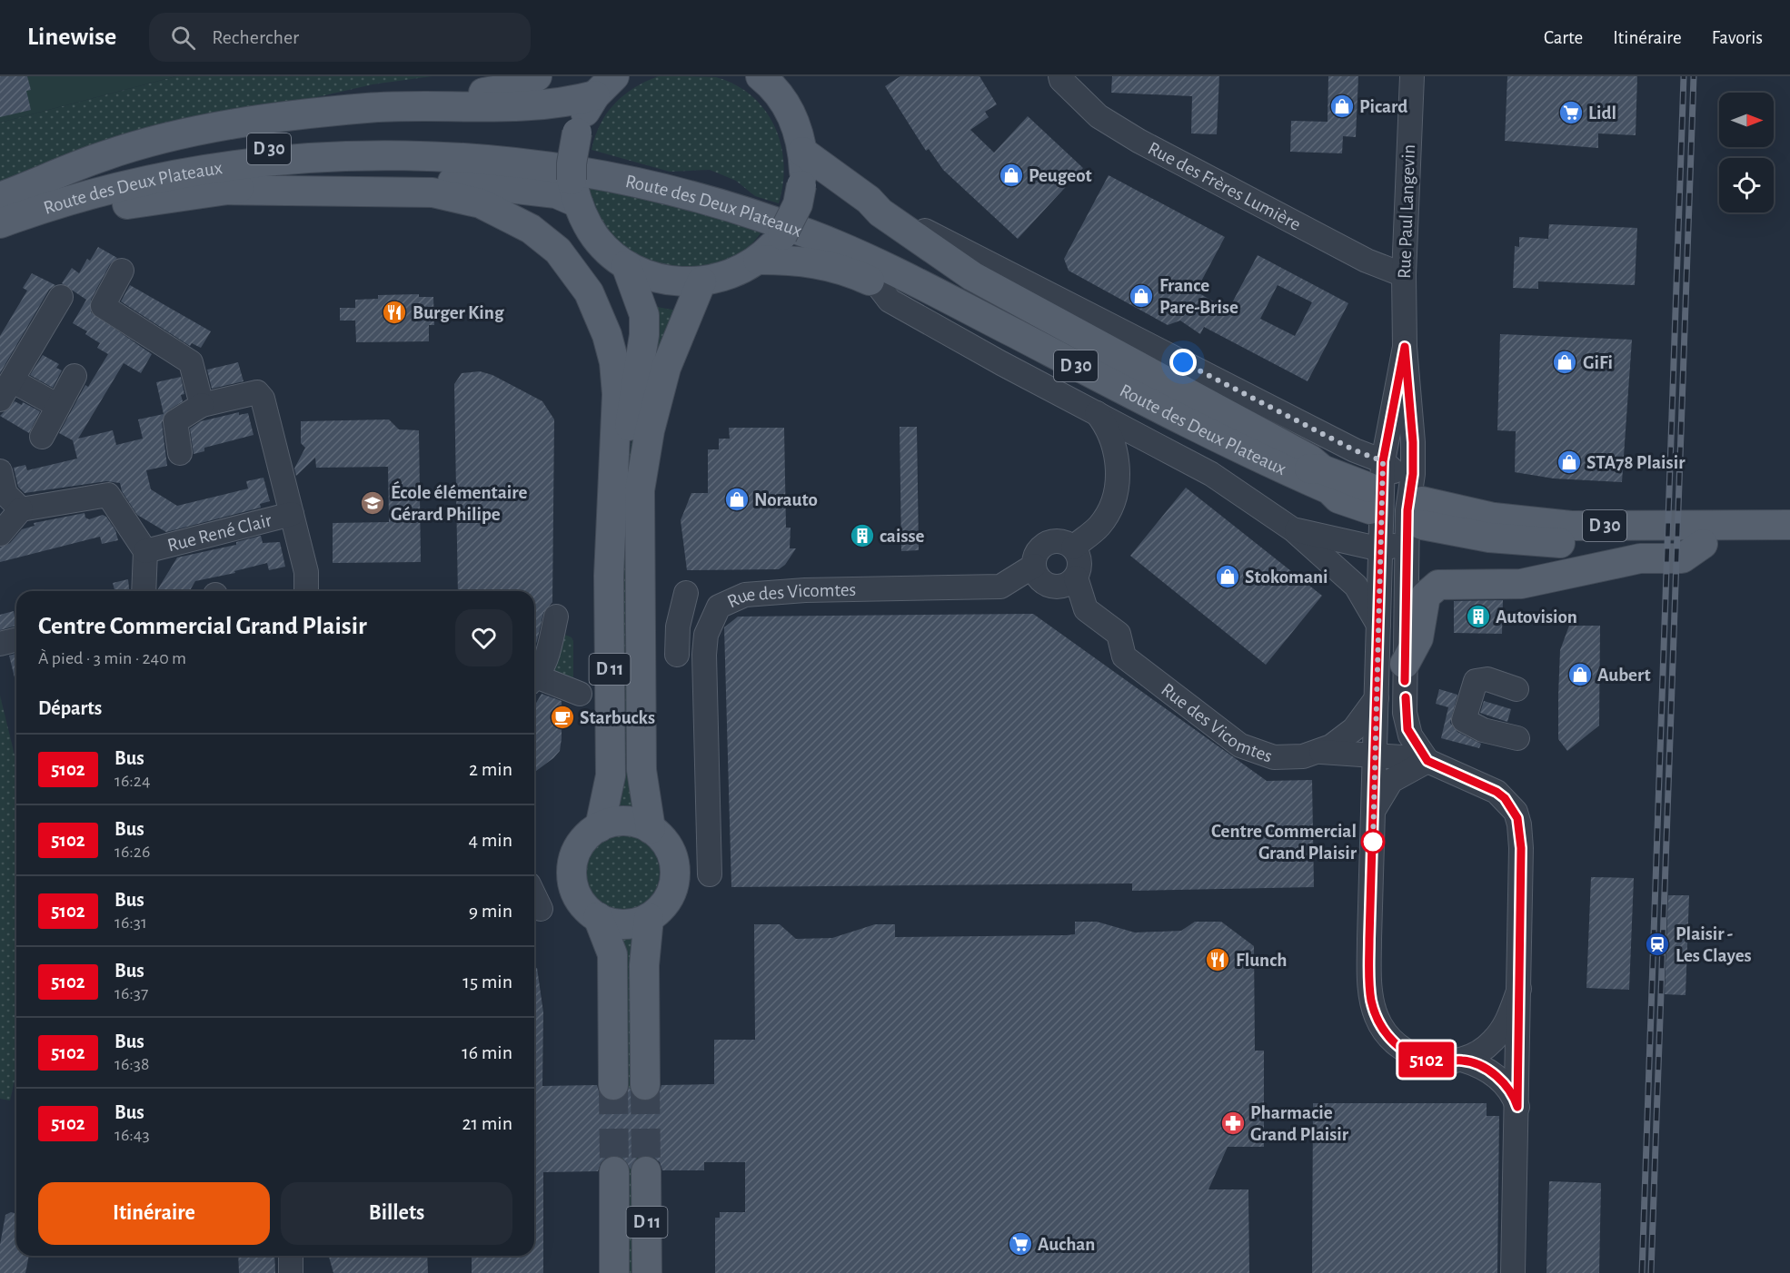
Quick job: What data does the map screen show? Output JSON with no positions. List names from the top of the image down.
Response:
{
  "streets": {
    "main road": ["D 30", "Route des Deux Plateaux", "D 11"],
    "street": [
      "Rue des Frères Lumière",
      "Rue Paul Langevin",
      "Rue René Clair",
      "Rue des Vicomtes"
    ]
  },
  "crossings": [
    ["Rue des Frères Lumière", "Rue Paul Langevin"]
  ],
  "places": {
    "shop": [
      "Picard",
      "Peugeot",
      "France Pare-Brise",
      "GiFi",
      "STA78 Plaisir",
      "Norauto",
      "Stokomani",
      "Aubert"
    ],
    "supermarket": ["Lidl", "Auchan"],
    "restaurant": ["Burger King", "Flunch"],
    "school or university": ["École élémentaire Gérard Philipe"],
    "building": ["caisse", "Autovision"],
    "cafe": ["Starbucks"],
    "other": ["Centre Commercial Grand Plaisir"],
    "station": ["Plaisir - Les Clayes"],
    "pharmacy": ["Pharmacie Grand Plaisir"]
  },
  "lines": ["bus line 5102"],
  "north": "right",
  "page": {
    "header": "Linewise",
    "search": "Rechercher",
    "nav": ["Carte", "Itinéraire", "Favoris"],
    "on_map": "5102",
    "heading": [
      ["Centre Commercial Grand Plaisir", "À pied · 3 min · 240 m"],
      "Départs"
    ],
    "list": [
      {
        "mark": "5102",
        "name": "Bus",
        "note": "16:24",
        "value": "2 min"
      },
      {
        "mark": "5102",
        "name": "Bus",
        "note": "16:26",
        "value": "4 min"
      },
      {
        "mark": "5102",
        "name": "Bus",
        "note": "16:31",
        "value": "9 min"
      },
      {
        "mark": "5102",
        "name": "Bus",
        "note": "16:37",
        "value": "15 min"
      },
      {
        "mark": "5102",
        "name": "Bus",
        "note": "16:38",
        "value": "16 min"
      },
      {
        "mark": "5102",
        "name": "Bus",
        "note": "16:43",
        "value": "21 min"
      }
    ],
    "buttons": ["Itinéraire", "Billets"]
  }
}
